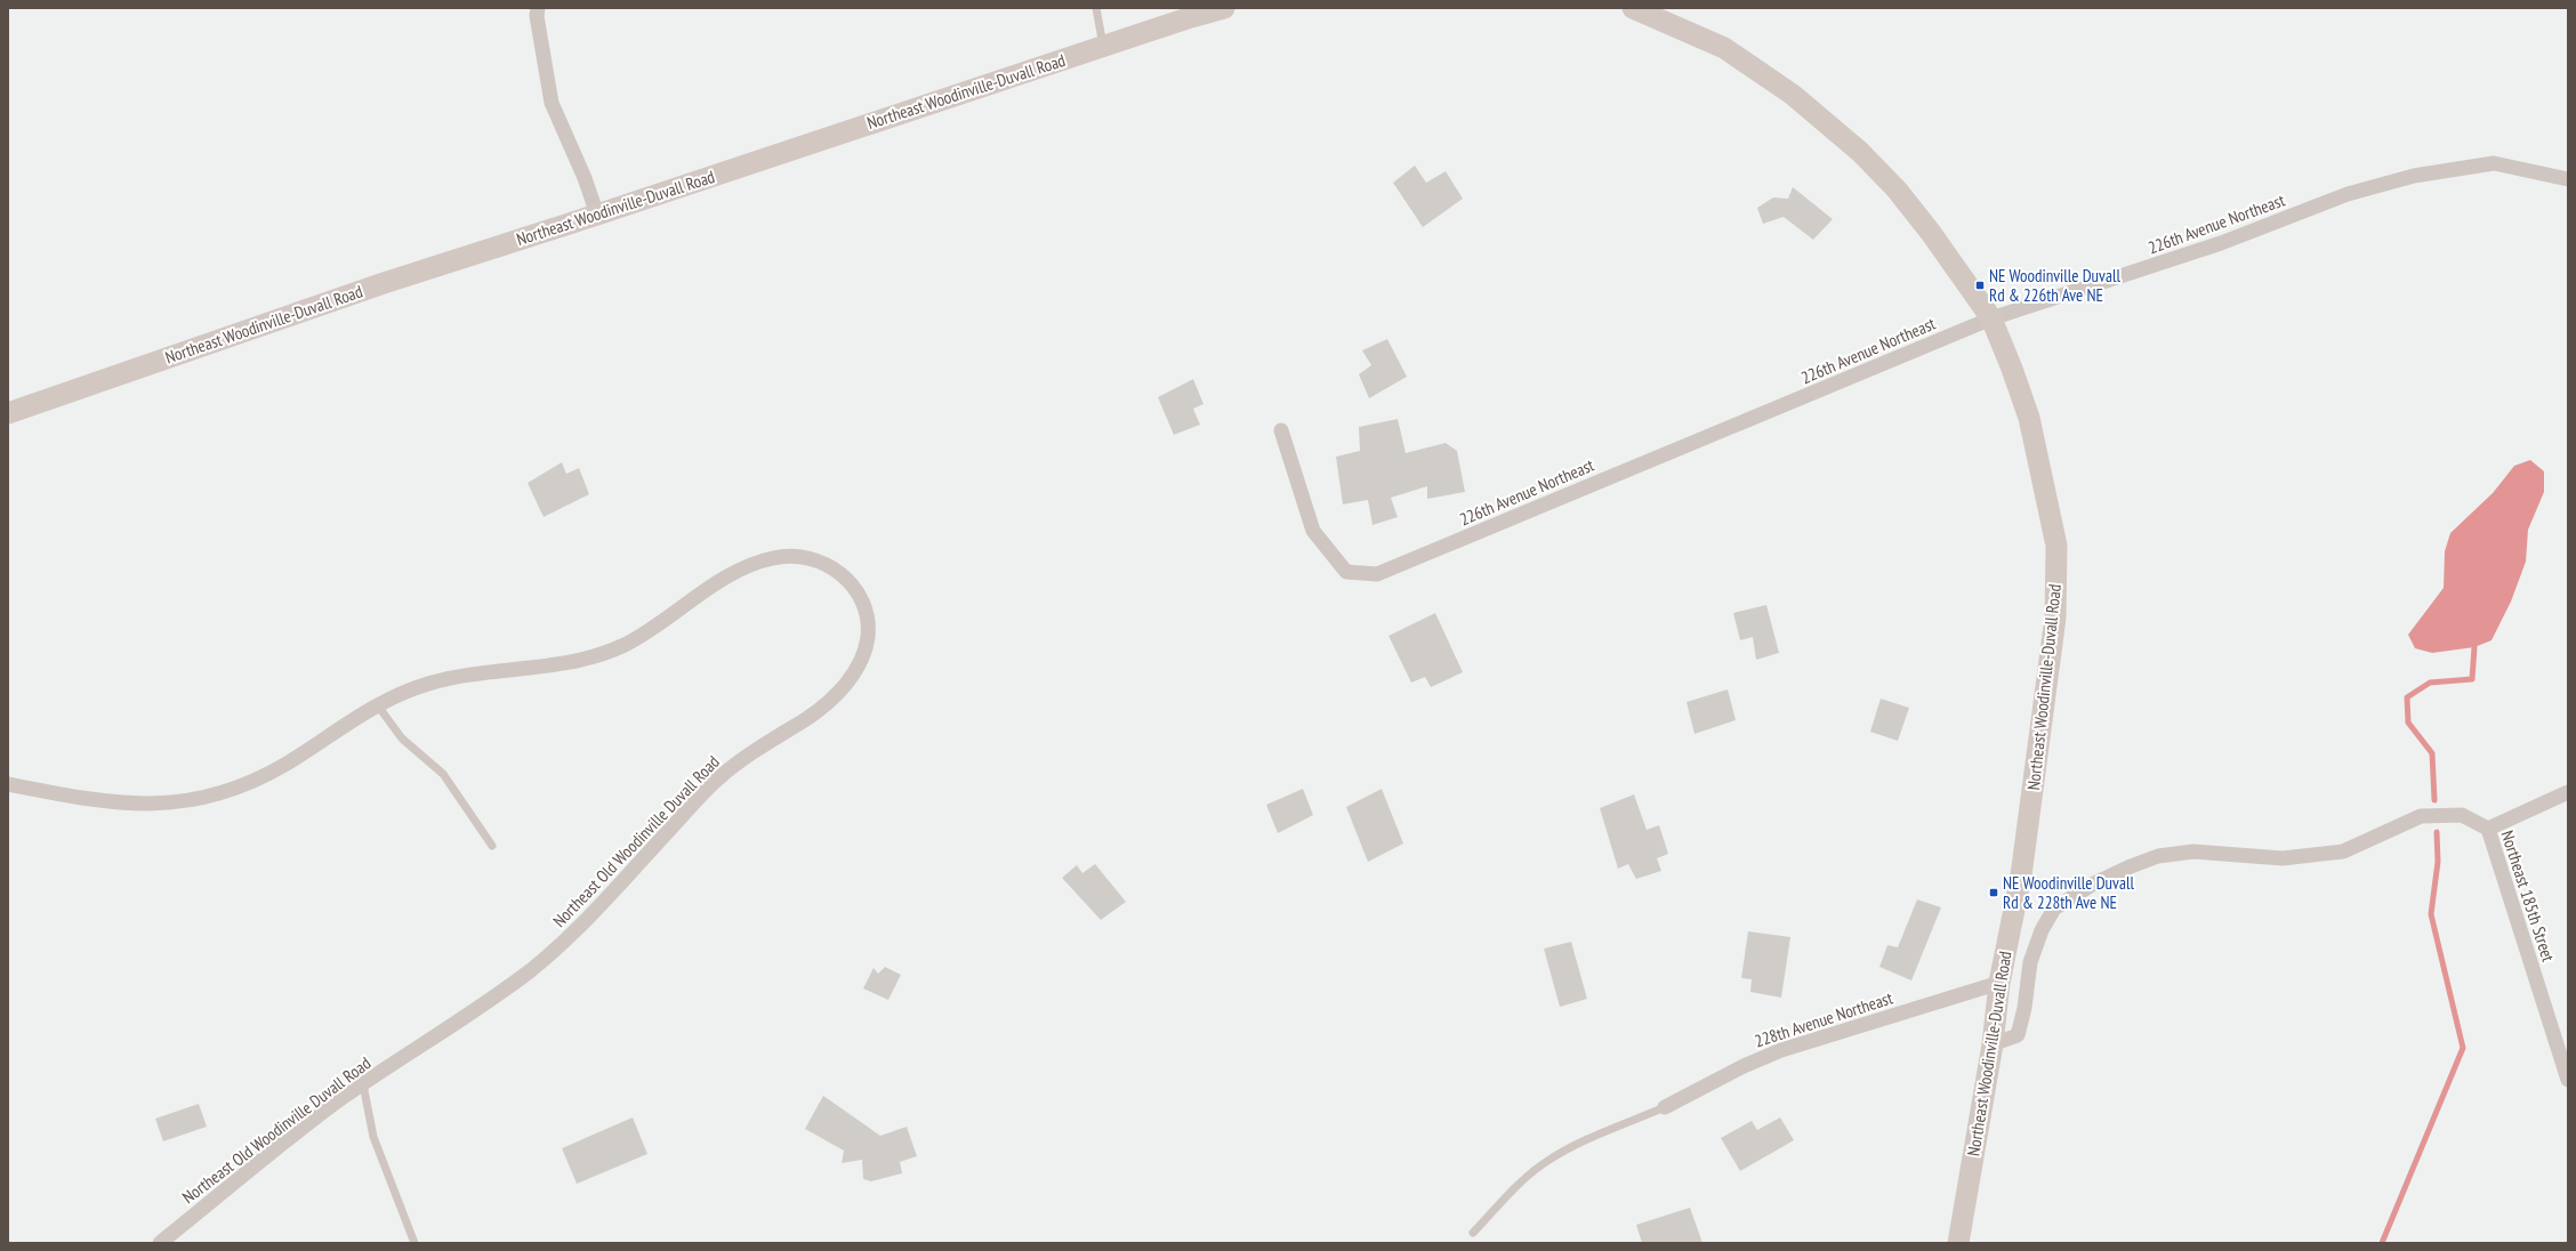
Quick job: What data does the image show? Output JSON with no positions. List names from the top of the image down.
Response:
{
  "streets": {
    "main road": ["Northeast Woodinville-Duvall Road"],
    "street": [
      "226th Avenue Northeast",
      "Northeast Old Woodinville Duvall Road",
      "Northeast 185th Street",
      "228th Avenue Northeast"
    ]
  },
  "crossings": [
    ["Northeast Woodinville-Duvall Road", "226th Avenue Northeast"],
    ["Northeast Woodinville-Duvall Road", "228th Avenue Northeast"]
  ],
  "places": {
    "transit": ["NE Woodinville Duvall Rd & 226th Ave NE", "NE Woodinville Duvall Rd & 228th Ave NE"]
  }
}
